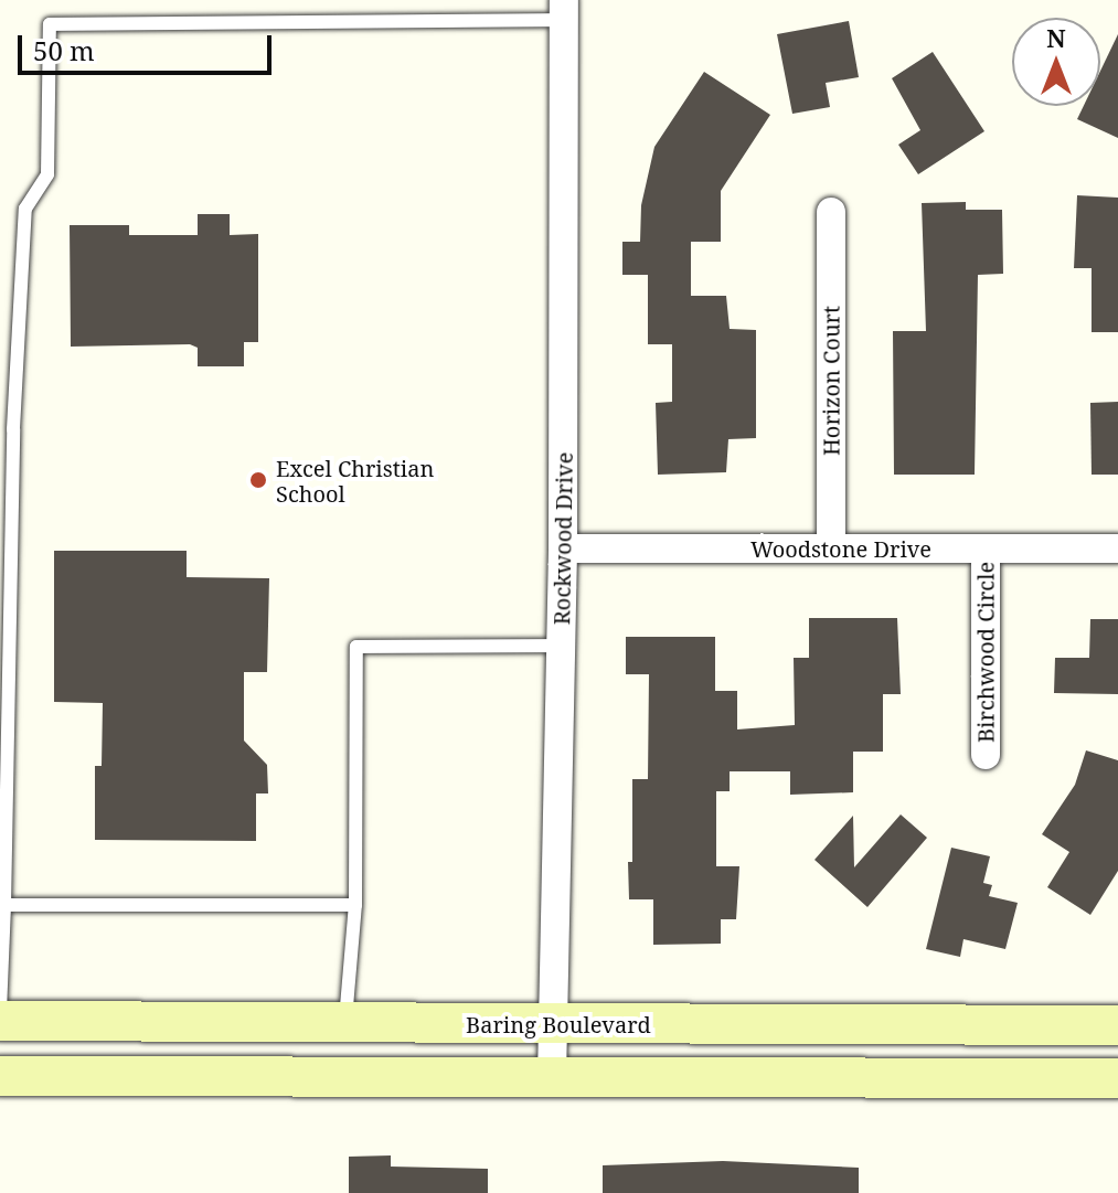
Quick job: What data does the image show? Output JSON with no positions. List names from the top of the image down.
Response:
{
  "streets": {
    "main road": ["Baring Boulevard"],
    "street": [
      "Horizon Court",
      "Rockwood Drive",
      "Woodstone Drive",
      "Birchwood Circle"
    ]
  },
  "crossings": [
    ["Horizon Court", "Woodstone Drive"],
    ["Rockwood Drive", "Woodstone Drive"],
    ["Rockwood Drive", "Baring Boulevard"],
    ["Woodstone Drive", "Birchwood Circle"]
  ],
  "places": ["Excel Christian School"],
  "scale_bar": "50 m",
  "north": "top"
}
